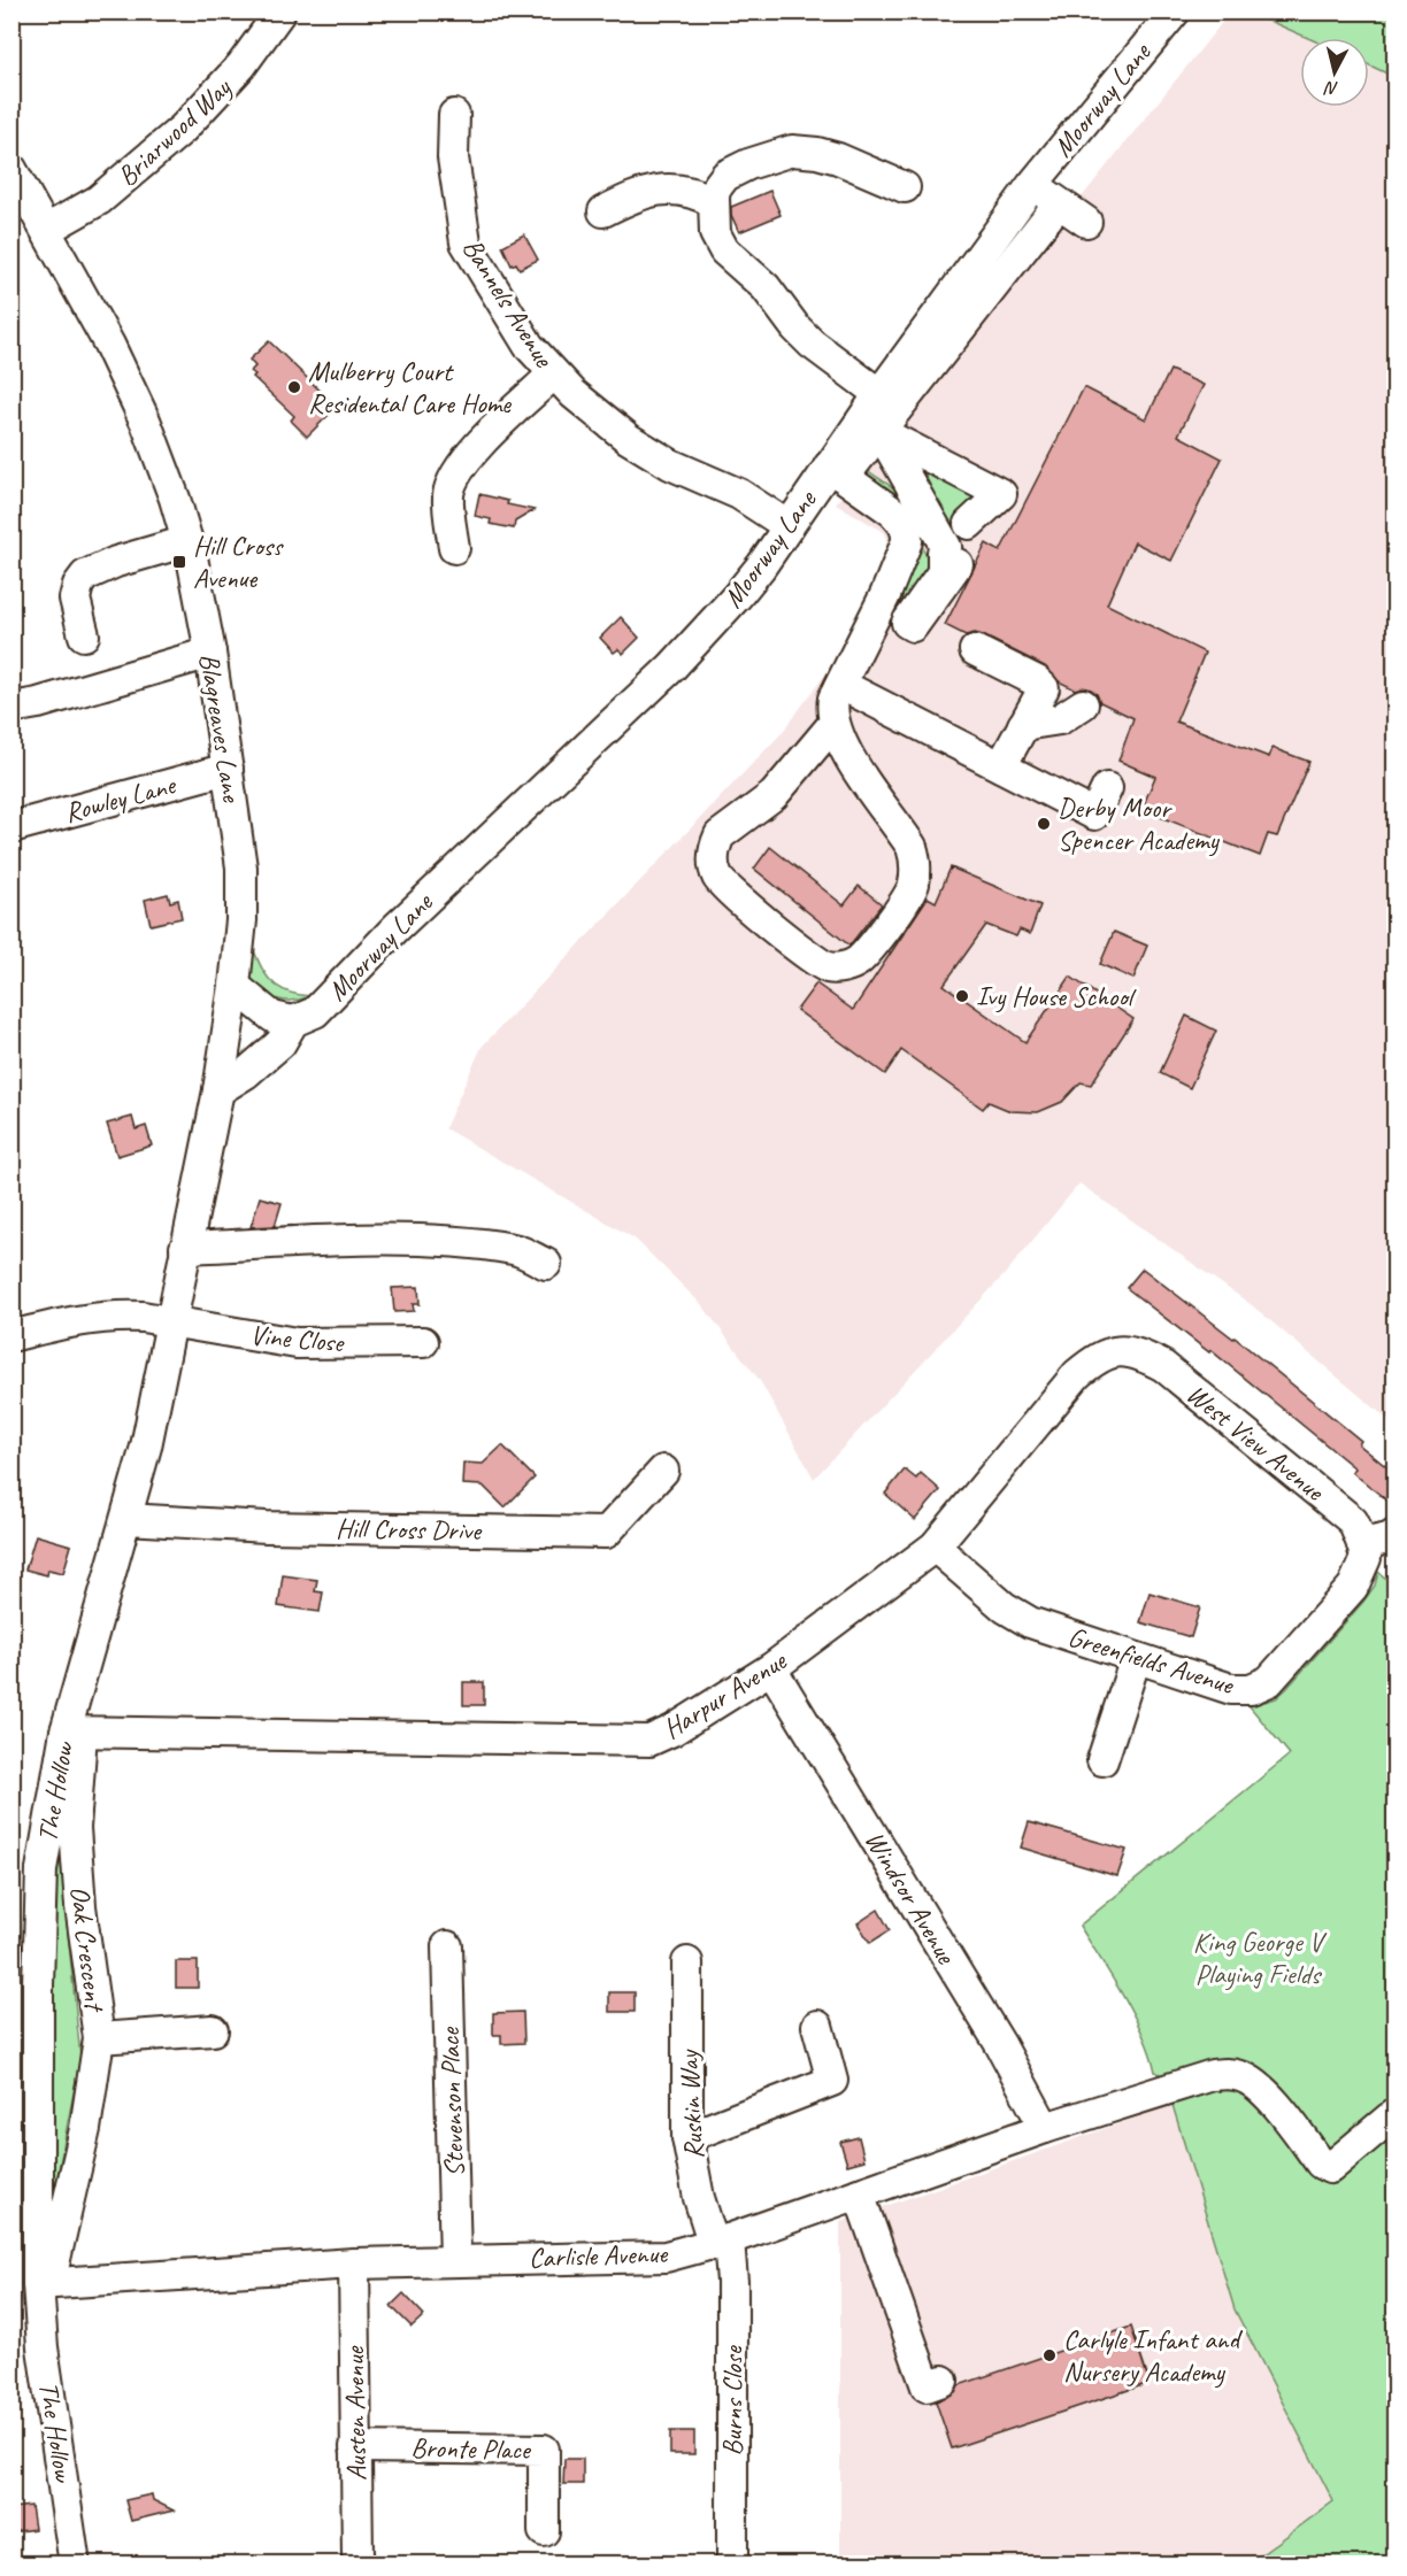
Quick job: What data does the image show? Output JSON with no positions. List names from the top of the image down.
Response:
{
  "streets": {
    "street": [
      "Moorway Lane",
      "Briarwood Way",
      "Bannels Avenue",
      "Blagreaves Lane",
      "Rowley Lane",
      "Vine Close",
      "West View Avenue",
      "Hill Cross Drive",
      "Greenfields Avenue",
      "Harpur Avenue",
      "The Hollow",
      "Windsor Avenue",
      "Oak Crescent",
      "Stevenson Place",
      "Ruskin Way",
      "Carlisle Avenue",
      "Burns Close",
      "Austen Avenue",
      "Bronte Place"
    ]
  },
  "crossings": [
    ["Moorway Lane", "Bannels Avenue"],
    ["Moorway Lane", "Blagreaves Lane"],
    ["Briarwood Way", "Blagreaves Lane"],
    ["Blagreaves Lane", "Rowley Lane"],
    ["Blagreaves Lane", "Vine Close"],
    ["Blagreaves Lane", "The Hollow"],
    ["Vine Close", "The Hollow"],
    ["West View Avenue", "Greenfields Avenue"],
    ["West View Avenue", "Harpur Avenue"],
    ["Hill Cross Drive", "The Hollow"],
    ["Greenfields Avenue", "Harpur Avenue"],
    ["Harpur Avenue", "The Hollow"],
    ["Harpur Avenue", "Windsor Avenue"],
    ["Harpur Avenue", "Oak Crescent"],
    ["The Hollow", "Oak Crescent"],
    ["The Hollow", "Carlisle Avenue"],
    ["Windsor Avenue", "Carlisle Avenue"],
    ["Oak Crescent", "Carlisle Avenue"],
    ["Stevenson Place", "Carlisle Avenue"],
    ["Ruskin Way", "Carlisle Avenue"],
    ["Ruskin Way", "Burns Close"],
    ["Carlisle Avenue", "Burns Close"],
    ["Carlisle Avenue", "Austen Avenue"],
    ["Austen Avenue", "Bronte Place"]
  ],
  "parks": ["King George V Playing Fields"],
  "places": {
    "other": [
      "Mulberry Court Residental Care Home",
      "Derby Moor Spencer Academy",
      "Ivy House School",
      "Carlyle Infant and Nursery Academy"
    ],
    "transit": ["Hill Cross Avenue"]
  },
  "north": "bottom"
}
